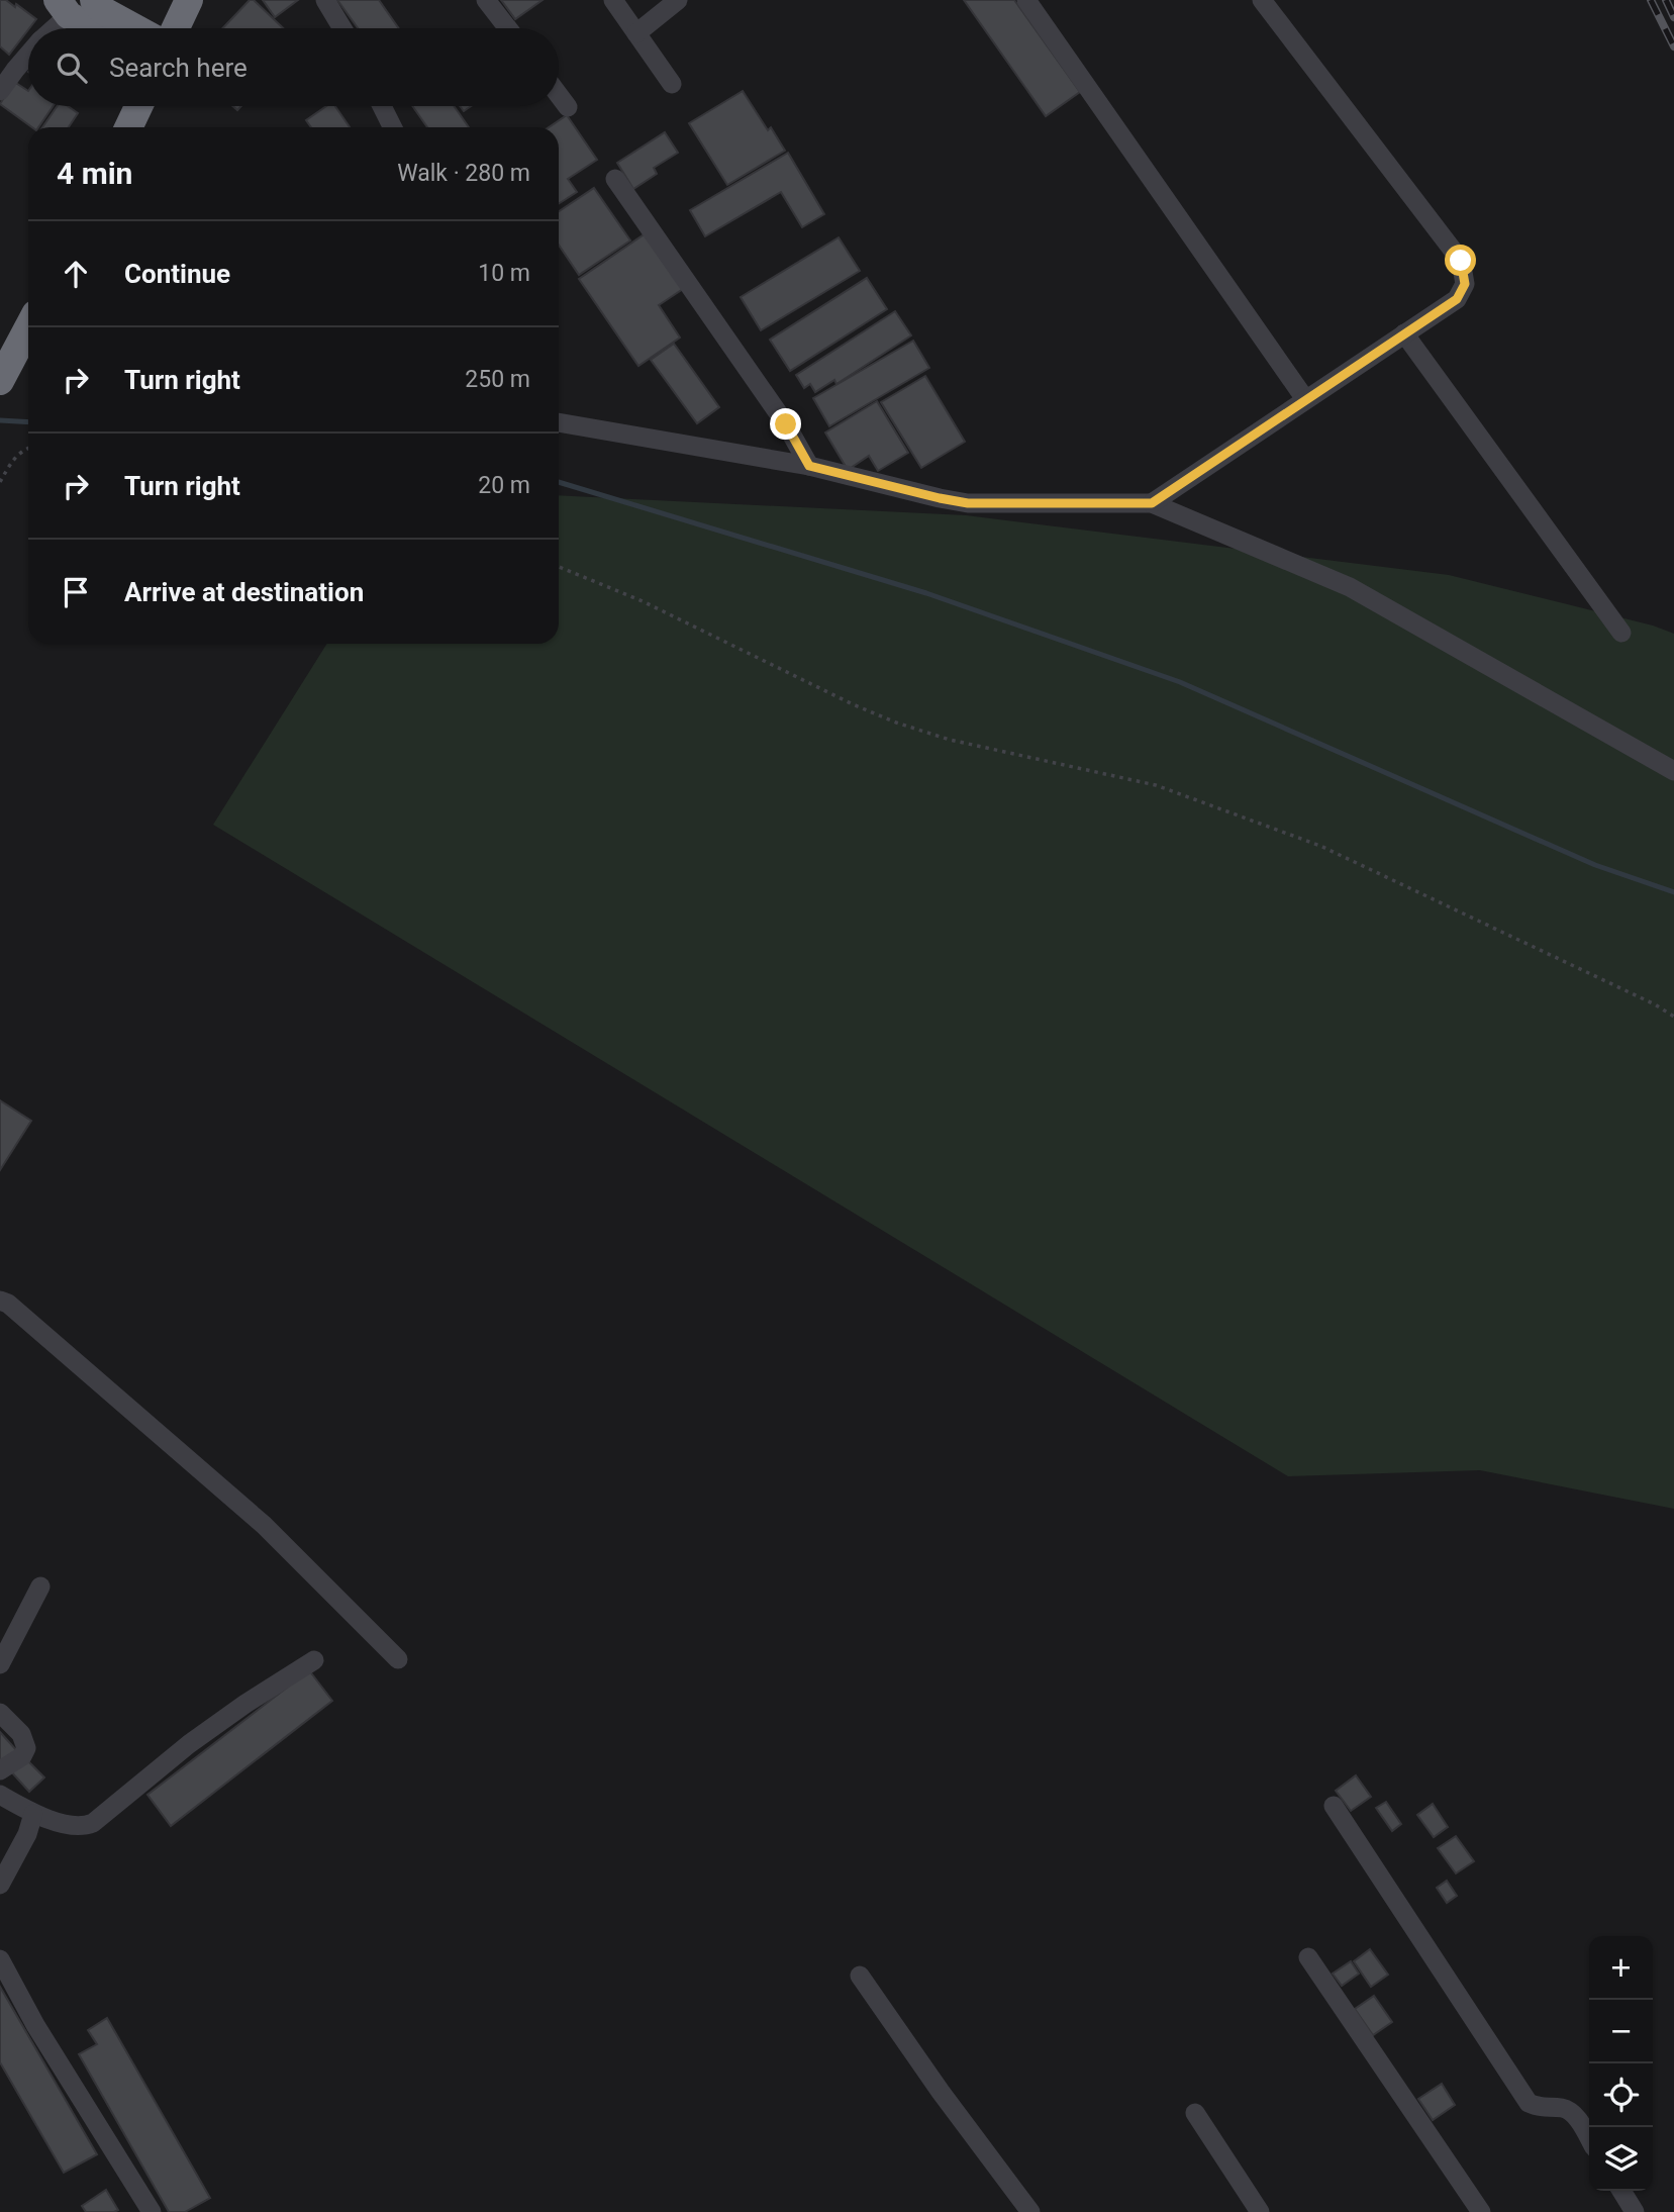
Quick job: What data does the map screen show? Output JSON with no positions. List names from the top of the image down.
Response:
{
  "page": {
    "search": "Search here",
    "heading": ["4 min", "Walk · 280 m"],
    "list": [
      ["Continue", "10 m"],
      ["Turn right", "250 m"],
      ["Turn right", "20 m"],
      "Arrive at destination"
    ],
    "map_buttons": ["+", "−"]
  }
}
